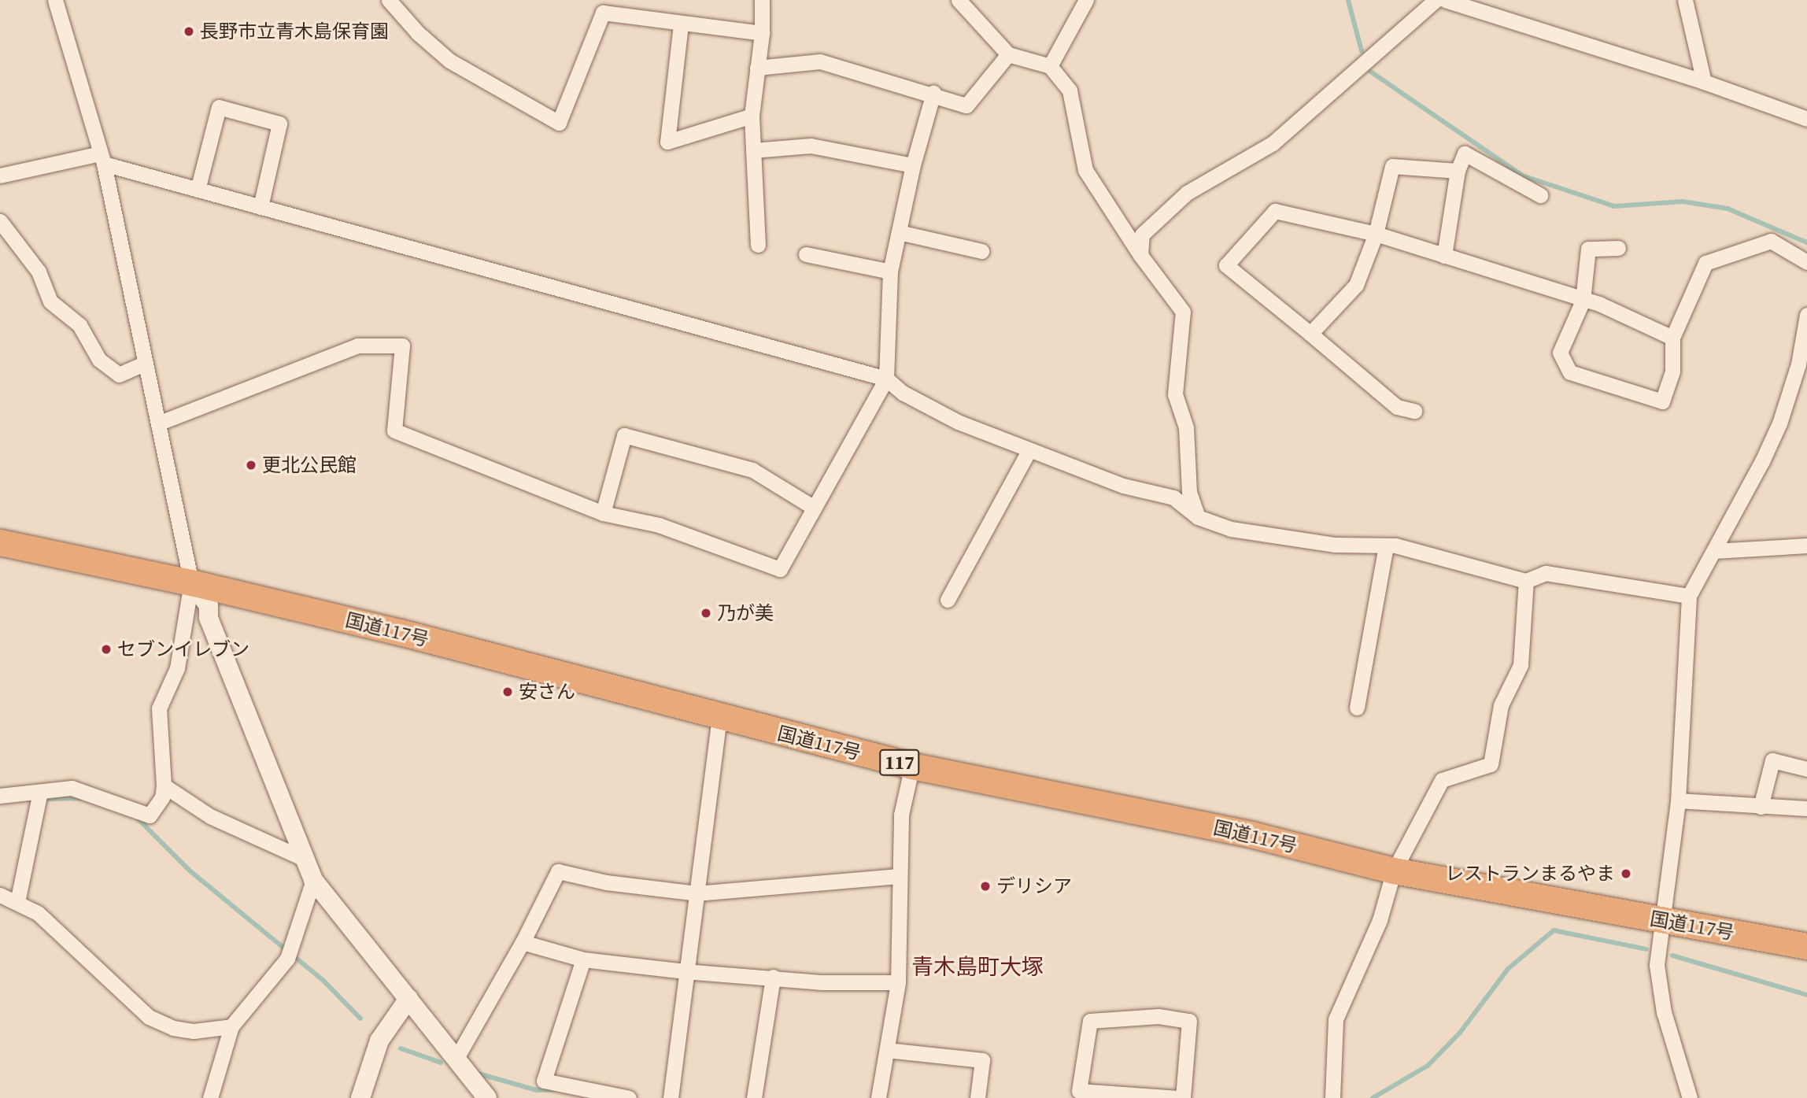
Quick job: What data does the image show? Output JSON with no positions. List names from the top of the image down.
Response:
{
  "streets": {
    "highway": ["国道117号", "117"]
  },
  "districts": ["青木島町大塚"],
  "places": [
    "長野市立青木島保育園",
    "更北公民館",
    "乃が美",
    "セブンイレブン",
    "安さん",
    "レストランまるやま",
    "デリシア"
  ]
}
